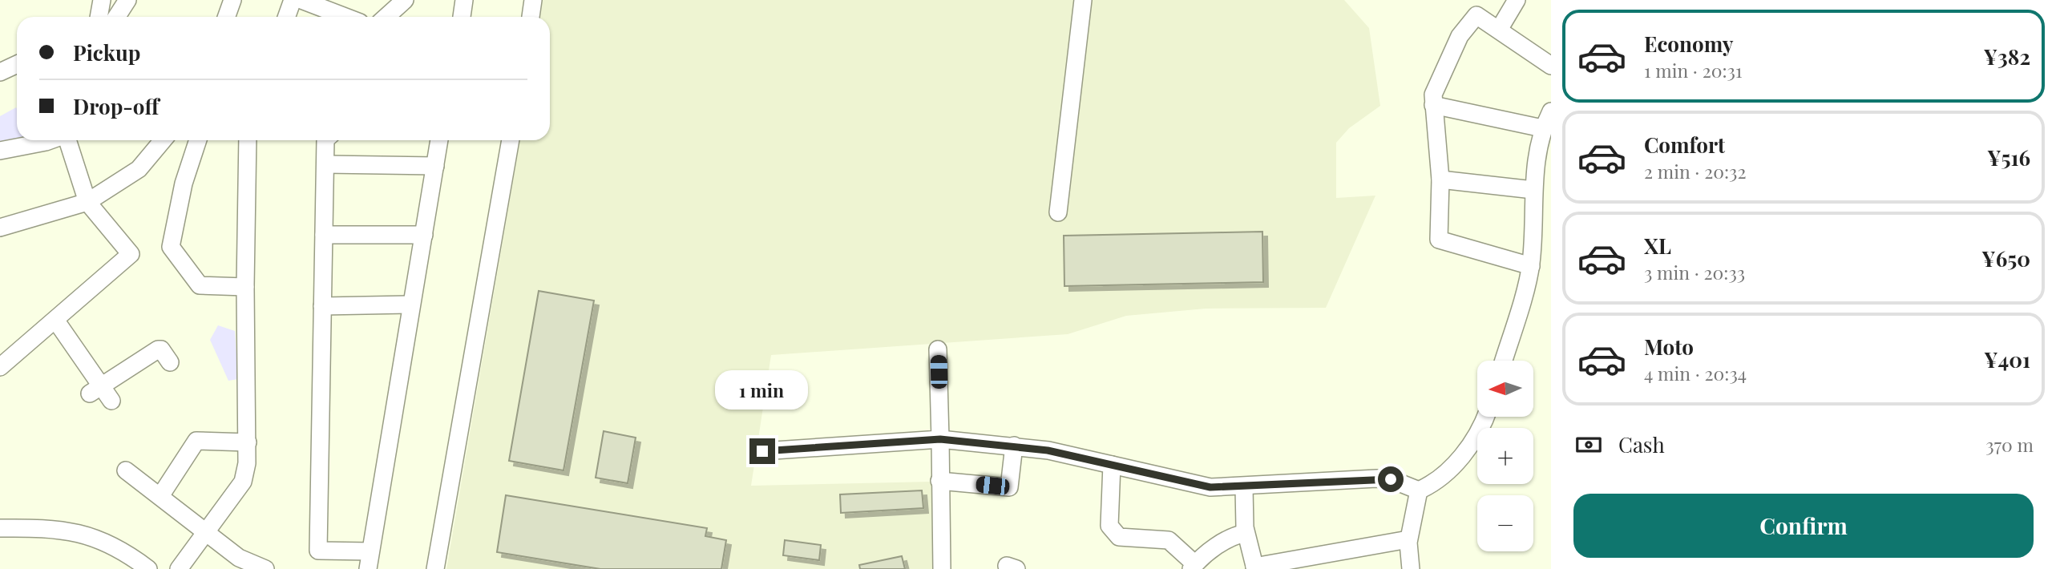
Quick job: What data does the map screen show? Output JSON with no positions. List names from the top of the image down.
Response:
{
  "north": "left",
  "page": {
    "list": [
      {
        "name": "Economy",
        "note": "1 min · 20:31",
        "value": "¥382"
      },
      {
        "name": "Comfort",
        "note": "2 min · 20:32",
        "value": "¥516"
      },
      {
        "name": "XL",
        "note": "3 min · 20:33",
        "value": "¥650"
      },
      {
        "name": "Moto",
        "note": "4 min · 20:34",
        "value": "¥401"
      }
    ],
    "banner": ["Pickup", "Drop-off"],
    "map_buttons": ["+", "−"],
    "bubble": "1 min",
    "pay": ["Cash", "370 m"],
    "buttons": "Confirm"
  }
}
